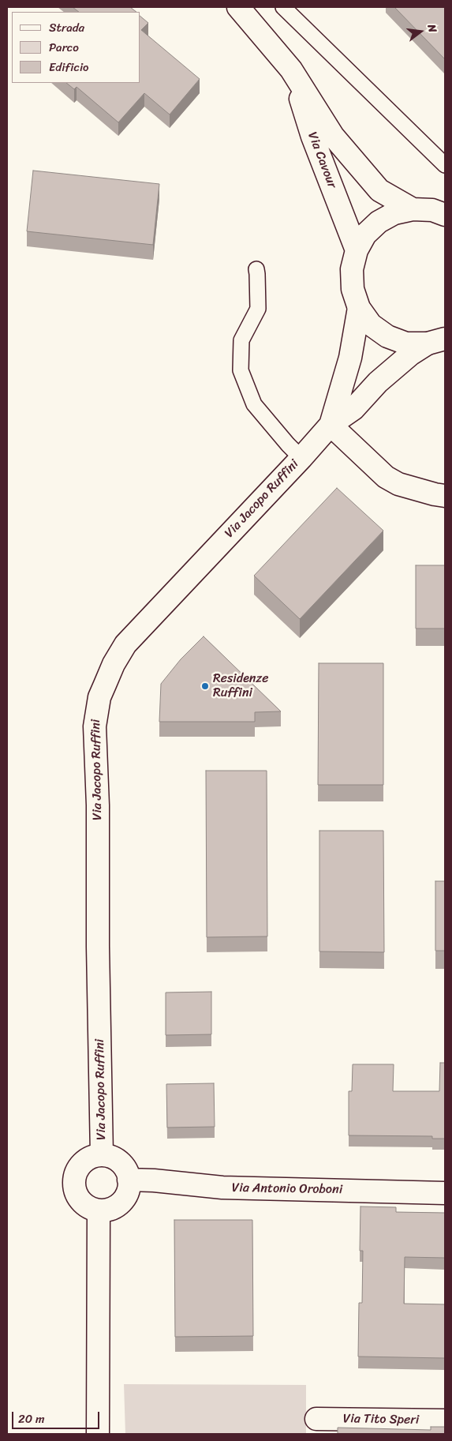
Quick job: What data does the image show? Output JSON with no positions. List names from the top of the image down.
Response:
{
  "streets": {
    "street": [
      "Via Cavour",
      "Via Jacopo Ruffini",
      "Via Antonio Oroboni",
      "Via Tito Speri"
    ]
  },
  "crossings": [
    ["Via Jacopo Ruffini", "Via Antonio Oroboni"]
  ],
  "places": ["Residenze Ruffini"],
  "legend": ["Strada", "Parco", "Edificio"],
  "scale_bar": "20 m",
  "north": "right"
}
